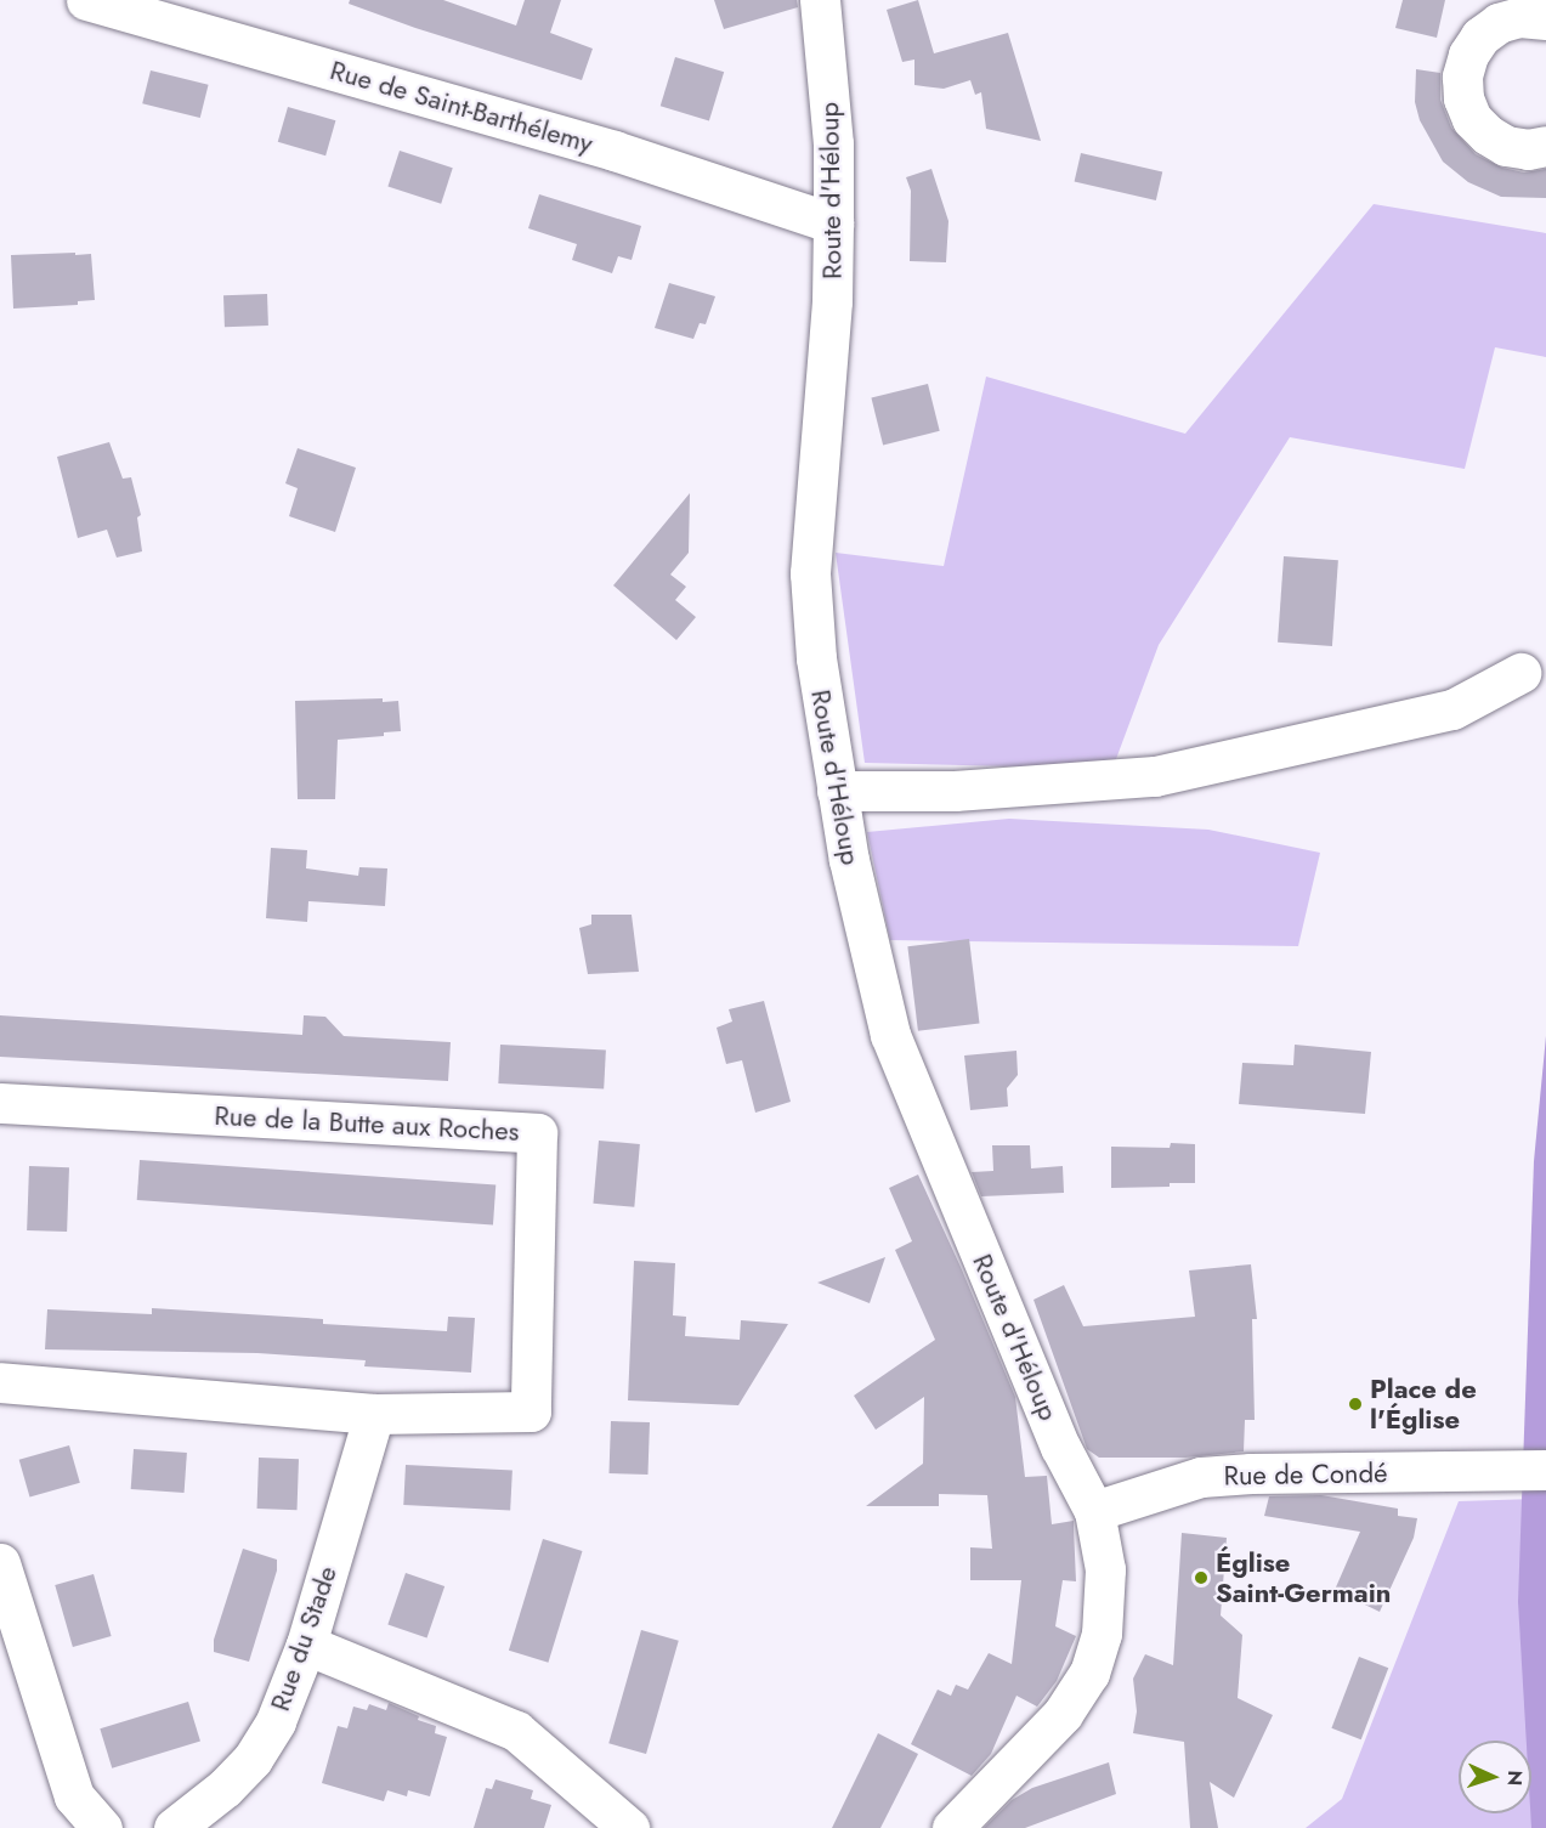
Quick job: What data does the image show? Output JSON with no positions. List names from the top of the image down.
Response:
{
  "streets": {
    "street": [
      "Rue de Saint-Barthélemy",
      "Route d'Héloup",
      "Rue de la Butte aux Roches",
      "Rue de Condé",
      "Rue du Stade"
    ]
  },
  "crossings": [
    ["Rue de Saint-Barthélemy", "Route d'Héloup"],
    ["Route d'Héloup", "Rue de Condé"],
    ["Rue de la Butte aux Roches", "Rue du Stade"]
  ],
  "places": ["Place de l'Église", "Église Saint-Germain"],
  "north": "right"
}
